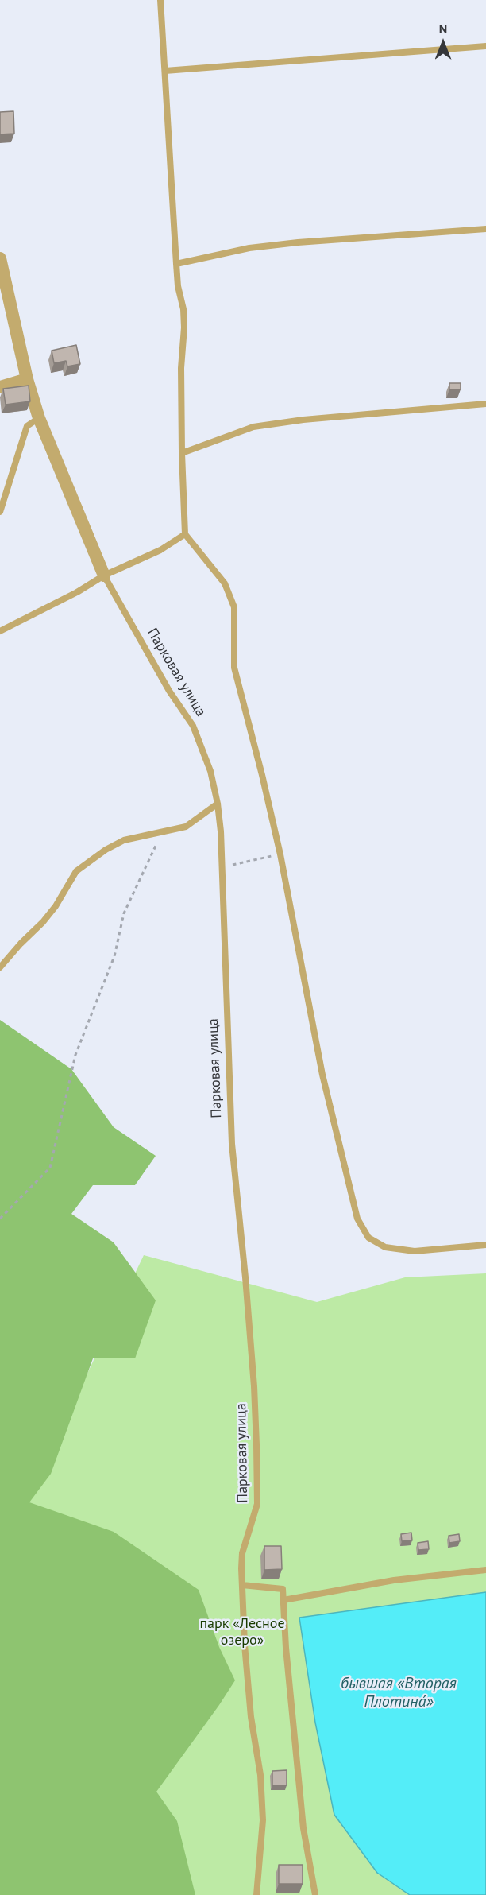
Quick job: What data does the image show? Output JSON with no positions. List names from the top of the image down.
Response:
{
  "streets": {
    "lane": ["Парковая улица"]
  },
  "water": ["бывшая «Вторая Плотинá»"],
  "parks": ["парк «Лесное озеро»"],
  "north": "top"
}
